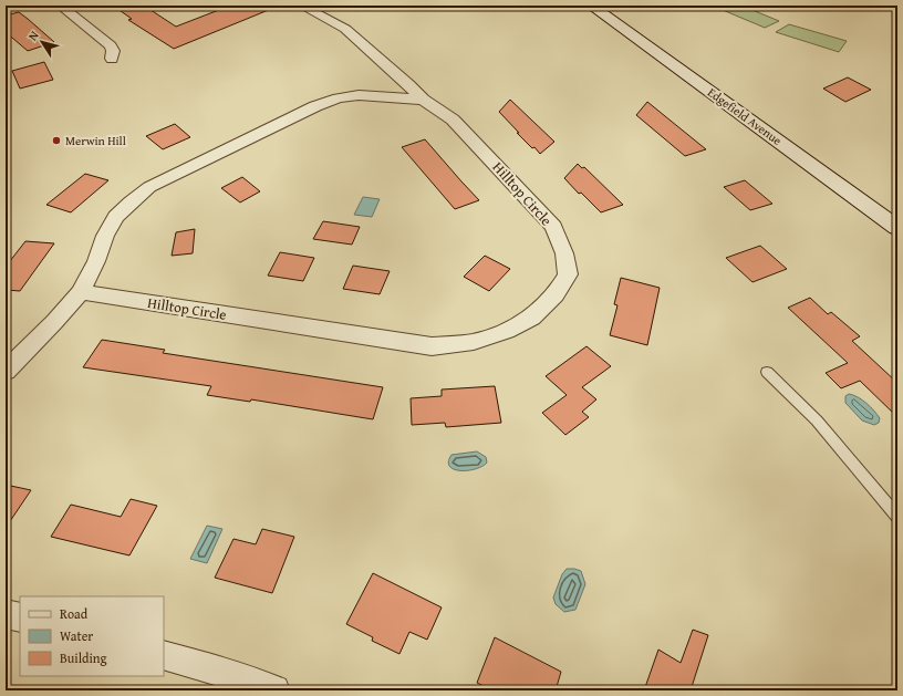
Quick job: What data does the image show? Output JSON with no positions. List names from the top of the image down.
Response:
{
  "streets": {
    "main road": ["Edgefield Avenue"],
    "street": ["Hilltop Circle"]
  },
  "places": ["Merwin Hill"],
  "legend": ["Road", "Water", "Building"],
  "north": "top left"
}
